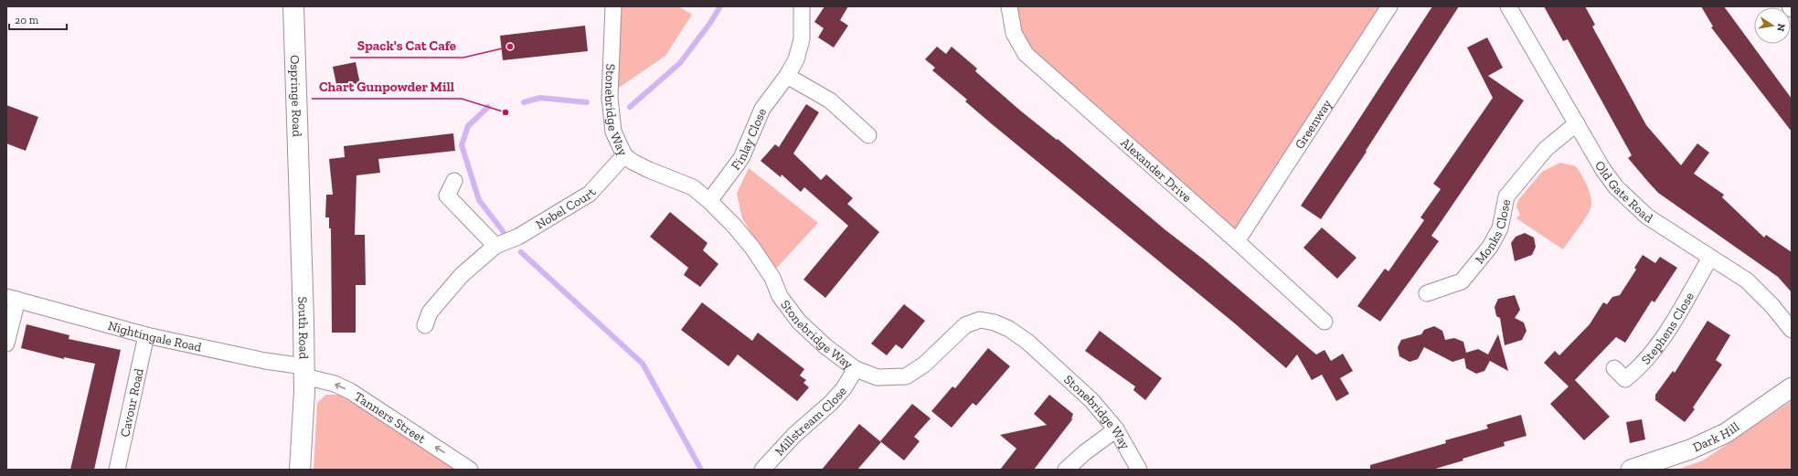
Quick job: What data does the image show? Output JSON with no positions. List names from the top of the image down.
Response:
{
  "streets": {
    "main road": ["Ospringe Road", "South Road"],
    "street": [
      "Stonebridge Way",
      "Greenway",
      "Finlay Close",
      "Alexander Drive",
      "Old Gate Road",
      "Nobel Court",
      "Monks Close",
      "Stephens Close",
      "Nightingale Road",
      "Cavour Road",
      "Tanners Street",
      "Millstream Close",
      "Dark Hill"
    ]
  },
  "crossings": [
    ["Ospringe Road", "South Road"],
    ["Stonebridge Way", "Finlay Close"],
    ["Stonebridge Way", "Nobel Court"],
    ["Stonebridge Way", "Millstream Close"],
    ["Greenway", "Alexander Drive"],
    ["Old Gate Road", "Monks Close"],
    ["Old Gate Road", "Stephens Close"],
    ["South Road", "Nightingale Road"],
    ["South Road", "Tanners Street"],
    ["Nightingale Road", "Cavour Road"],
    ["Nightingale Road", "Tanners Street"]
  ],
  "one_way": ["Tanners Street"],
  "places": ["Spack's Cat Cafe", "Chart Gunpowder Mill"],
  "scale_bar": "20 m",
  "north": "right"
}
